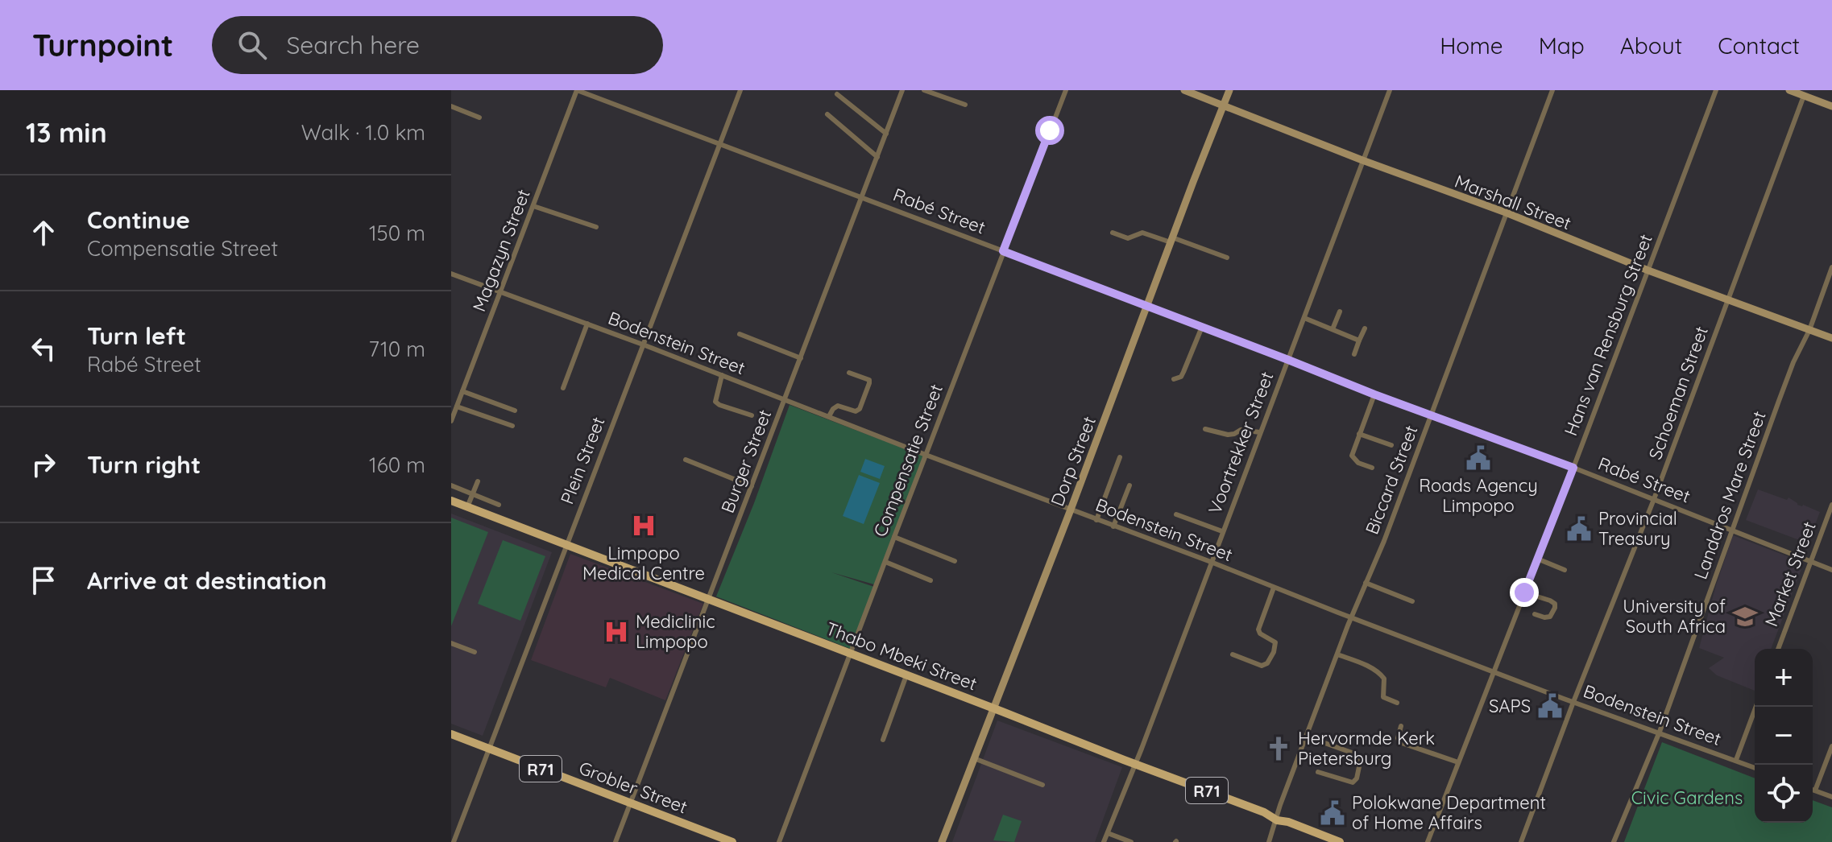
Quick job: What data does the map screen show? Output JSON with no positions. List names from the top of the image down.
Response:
{
  "streets": {
    "main road": ["Thabo Mbeki Street", "R71", "Grobler Street"],
    "street": [
      "Marshall Street",
      "Rabé Street",
      "Magazyn Street",
      "Hans van Rensburg Street",
      "Bodenstein Street",
      "Schoeman Street",
      "Voortrekker Street",
      "Plein Street",
      "Compensatie Street",
      "Burger Street",
      "Dorp Street",
      "Biccard Street",
      "Landdros Mare Street",
      "Market Street"
    ]
  },
  "crossings": [
    ["Marshall Street", "Hans van Rensburg Street"],
    ["Marshall Street", "Schoeman Street"],
    ["Marshall Street", "Voortrekker Street"],
    ["Marshall Street", "Dorp Street"],
    ["Marshall Street", "Biccard Street"],
    ["Marshall Street", "Landdros Mare Street"],
    ["Rabé Street", "Magazyn Street"],
    ["Rabé Street", "Hans van Rensburg Street"],
    ["Rabé Street", "Schoeman Street"],
    ["Rabé Street", "Voortrekker Street"],
    ["Rabé Street", "Plein Street"],
    ["Rabé Street", "Compensatie Street"],
    ["Rabé Street", "Burger Street"],
    ["Rabé Street", "Dorp Street"],
    ["Rabé Street", "Biccard Street"],
    ["Rabé Street", "Landdros Mare Street"],
    ["Rabé Street", "Market Street"],
    ["Magazyn Street", "Bodenstein Street"],
    ["Hans van Rensburg Street", "Bodenstein Street"],
    ["Bodenstein Street", "Schoeman Street"],
    ["Bodenstein Street", "Voortrekker Street"],
    ["Bodenstein Street", "Plein Street"],
    ["Bodenstein Street", "Compensatie Street"],
    ["Bodenstein Street", "Burger Street"],
    ["Bodenstein Street", "Dorp Street"],
    ["Bodenstein Street", "Biccard Street"],
    ["Bodenstein Street", "Landdros Mare Street"],
    ["Voortrekker Street", "Thabo Mbeki Street"],
    ["Plein Street", "Thabo Mbeki Street"],
    ["Plein Street", "Grobler Street"],
    ["Compensatie Street", "Thabo Mbeki Street"],
    ["Burger Street", "Thabo Mbeki Street"],
    ["Burger Street", "Grobler Street"],
    ["Dorp Street", "Thabo Mbeki Street"],
    ["Biccard Street", "Thabo Mbeki Street"]
  ],
  "parks": ["Civic Gardens"],
  "places": {
    "public building": [
      "Roads Agency Limpopo",
      "Provincial Treasury",
      "SAPS",
      "Polokwane Department of Home Affairs"
    ],
    "hospital": ["Limpopo Medical Centre", "Mediclinic Limpopo"],
    "school or university": ["University of South Africa"],
    "church": ["Hervormde Kerk Pietersburg"]
  },
  "page": {
    "header": "Turnpoint",
    "search": "Search here",
    "nav": [
      "Home",
      "Map",
      "About",
      "Contact"
    ],
    "heading": ["13 min", "Walk · 1.0 km"],
    "list": [
      ["Continue", "Compensatie Street", "150 m"],
      ["Turn left", "Rabé Street", "710 m"],
      ["Turn right", "160 m"],
      "Arrive at destination"
    ],
    "map_buttons": ["+", "−"]
  }
}
